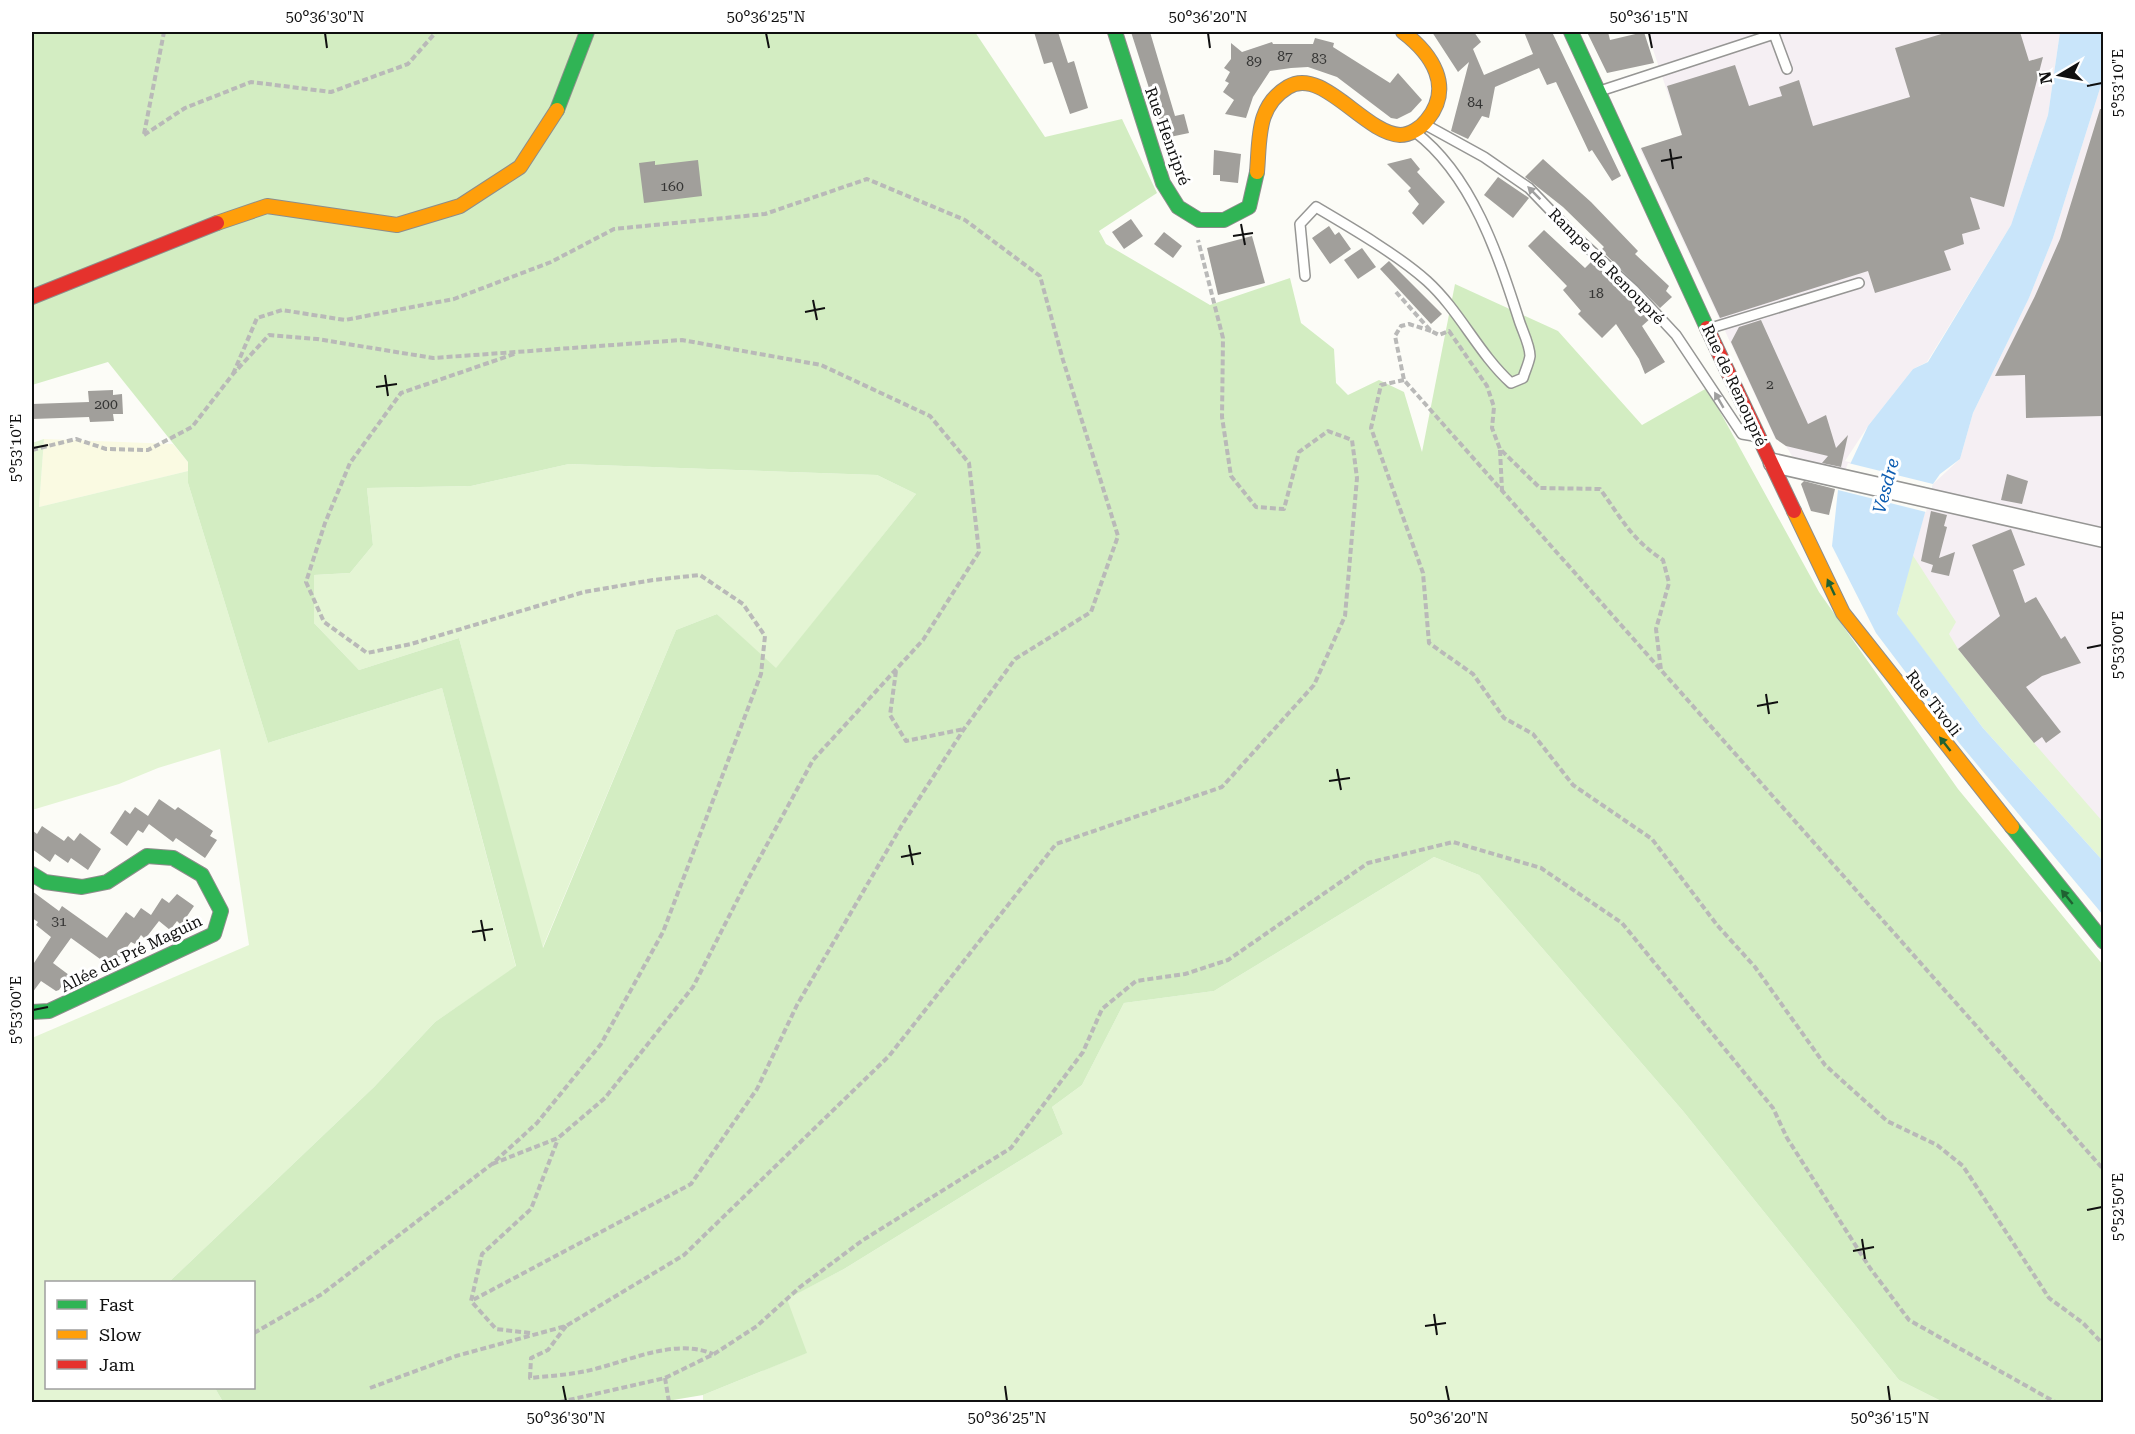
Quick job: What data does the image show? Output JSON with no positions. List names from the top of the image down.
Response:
{
  "streets": {
    "street": [
      "Rue Henripré",
      "Rue de Renoupré",
      "Rue Tivoli",
      "Allée du Pré Maguin"
    ],
    "lane": ["Rampe de Renoupré"]
  },
  "crossings": [
    ["Rampe de Renoupré", "Rue de Renoupré"],
    ["Rue de Renoupré", "Rue Tivoli"]
  ],
  "one_way": ["Rampe de Renoupré", "Rue Tivoli"],
  "water": ["Vesdre"],
  "house_numbers": [
    "87",
    "83",
    "89",
    "84",
    "160",
    "18",
    "2",
    "200",
    "31"
  ],
  "legend": ["Fast", "Slow", "Jam"],
  "north": "left",
  "coordinates": [
    "50°36'30\"N",
    "50°36'25\"N",
    "50°36'20\"N",
    "50°36'15\"N",
    "5°53'10\"E",
    "5°53'00\"E",
    "5°52'50\"E"
  ]
}
